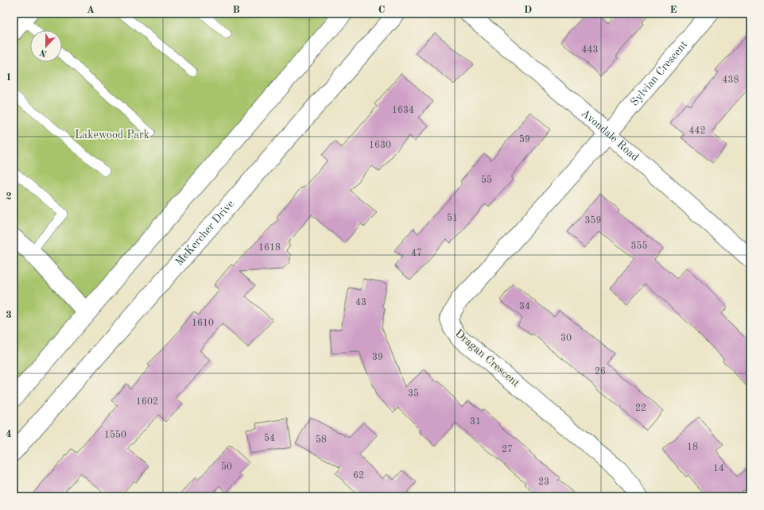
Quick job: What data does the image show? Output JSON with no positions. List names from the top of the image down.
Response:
{
  "streets": {
    "street": [
      "Sylvian Crescent",
      "Avondale Road",
      "McKercher Drive",
      "Dragan Crescent"
    ]
  },
  "crossings": [
    ["Sylvian Crescent", "Avondale Road"],
    ["Sylvian Crescent", "Dragan Crescent"],
    ["Avondale Road", "Dragan Crescent"]
  ],
  "parks": ["Lakewood Park"],
  "house_numbers": [
    "443",
    "438",
    "1634",
    "442",
    "59",
    "1630",
    "55",
    "51",
    "359",
    "355",
    "1618",
    "47",
    "43",
    "34",
    "1610",
    "30",
    "39",
    "26",
    "35",
    "1602",
    "22",
    "31",
    "1550",
    "54",
    "58",
    "18",
    "27",
    "50",
    "14",
    "62",
    "23"
  ],
  "north": "bottom",
  "grid": {
    "columns": [
      "A",
      "B",
      "C",
      "D",
      "E"
    ],
    "rows": [
      "1",
      "2",
      "3",
      "4"
    ]
  }
}
